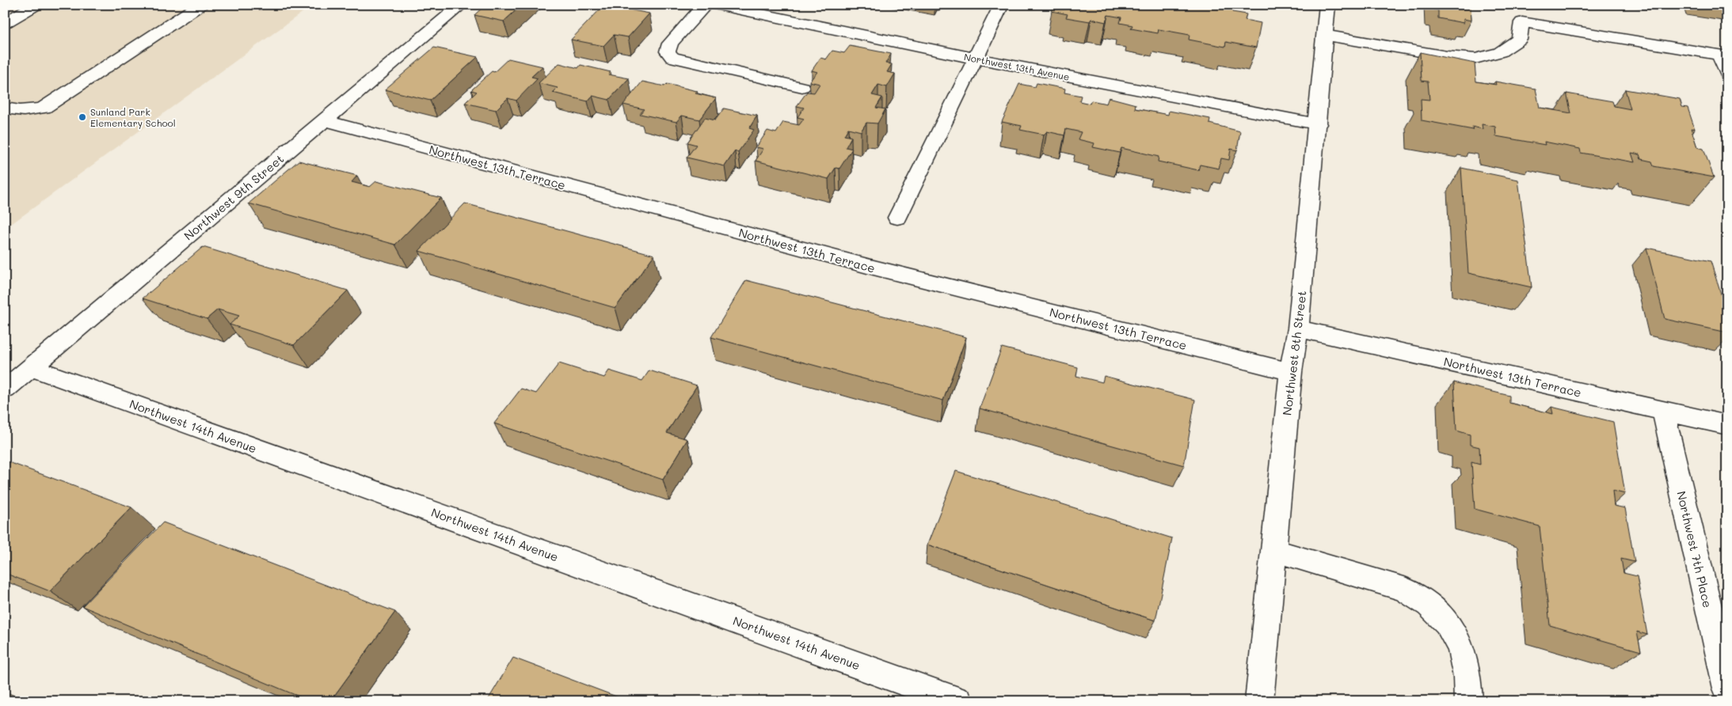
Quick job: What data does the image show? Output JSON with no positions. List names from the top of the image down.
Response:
{
  "streets": {
    "street": [
      "Northwest 13th Avenue",
      "Northwest 13th Terrace",
      "Northwest 9th Street",
      "Northwest 8th Street",
      "Northwest 14th Avenue",
      "Northwest 7th Place"
    ]
  },
  "crossings": [
    ["Northwest 13th Avenue", "Northwest 8th Street"],
    ["Northwest 13th Terrace", "Northwest 9th Street"],
    ["Northwest 13th Terrace", "Northwest 8th Street"],
    ["Northwest 13th Terrace", "Northwest 7th Place"],
    ["Northwest 9th Street", "Northwest 14th Avenue"]
  ],
  "places": ["Sunland Park Elementary School"]
}
